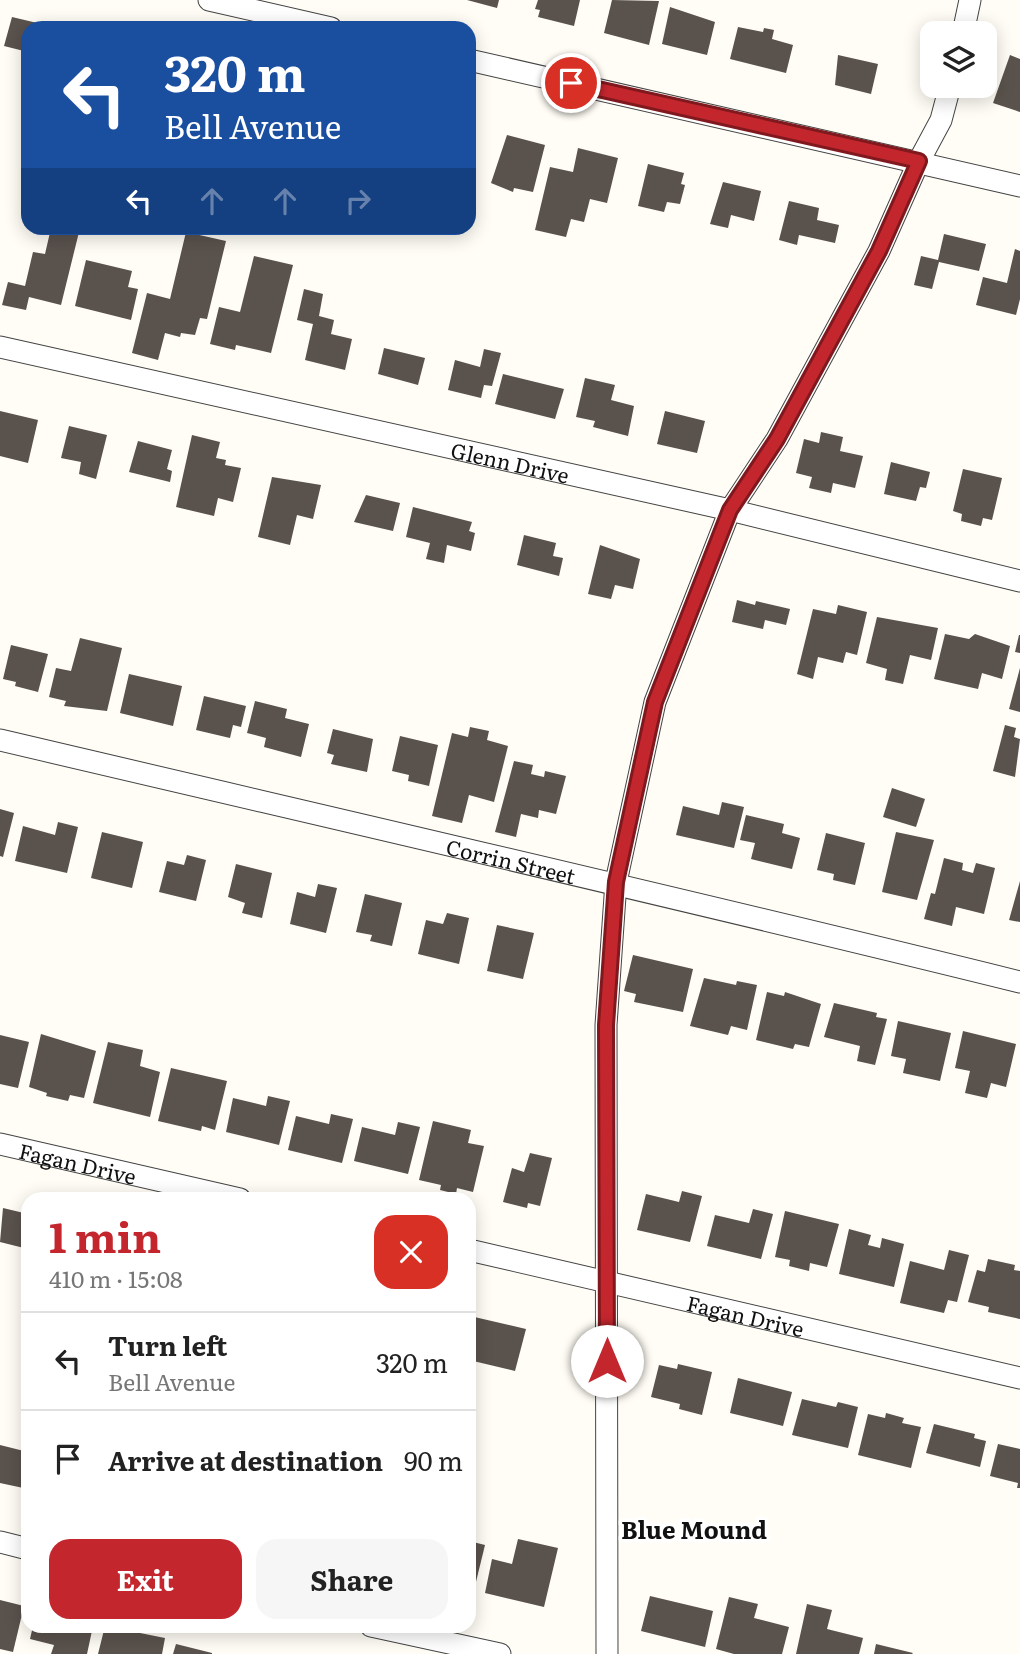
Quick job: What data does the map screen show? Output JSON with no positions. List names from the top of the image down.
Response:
{
  "streets": {
    "street": ["Glenn Drive", "Corrin Street", "Fagan Drive"]
  },
  "districts": ["Blue Mound"],
  "page": {
    "turn": ["320 m", "Bell Avenue"],
    "heading": ["1 min", "410 m · 15:08"],
    "list": [
      {
        "name": "Turn left",
        "note": "Bell Avenue",
        "value": "320 m"
      },
      {
        "name": "Arrive at destination",
        "value": "90 m"
      }
    ],
    "buttons": ["Exit", "Share"]
  }
}
